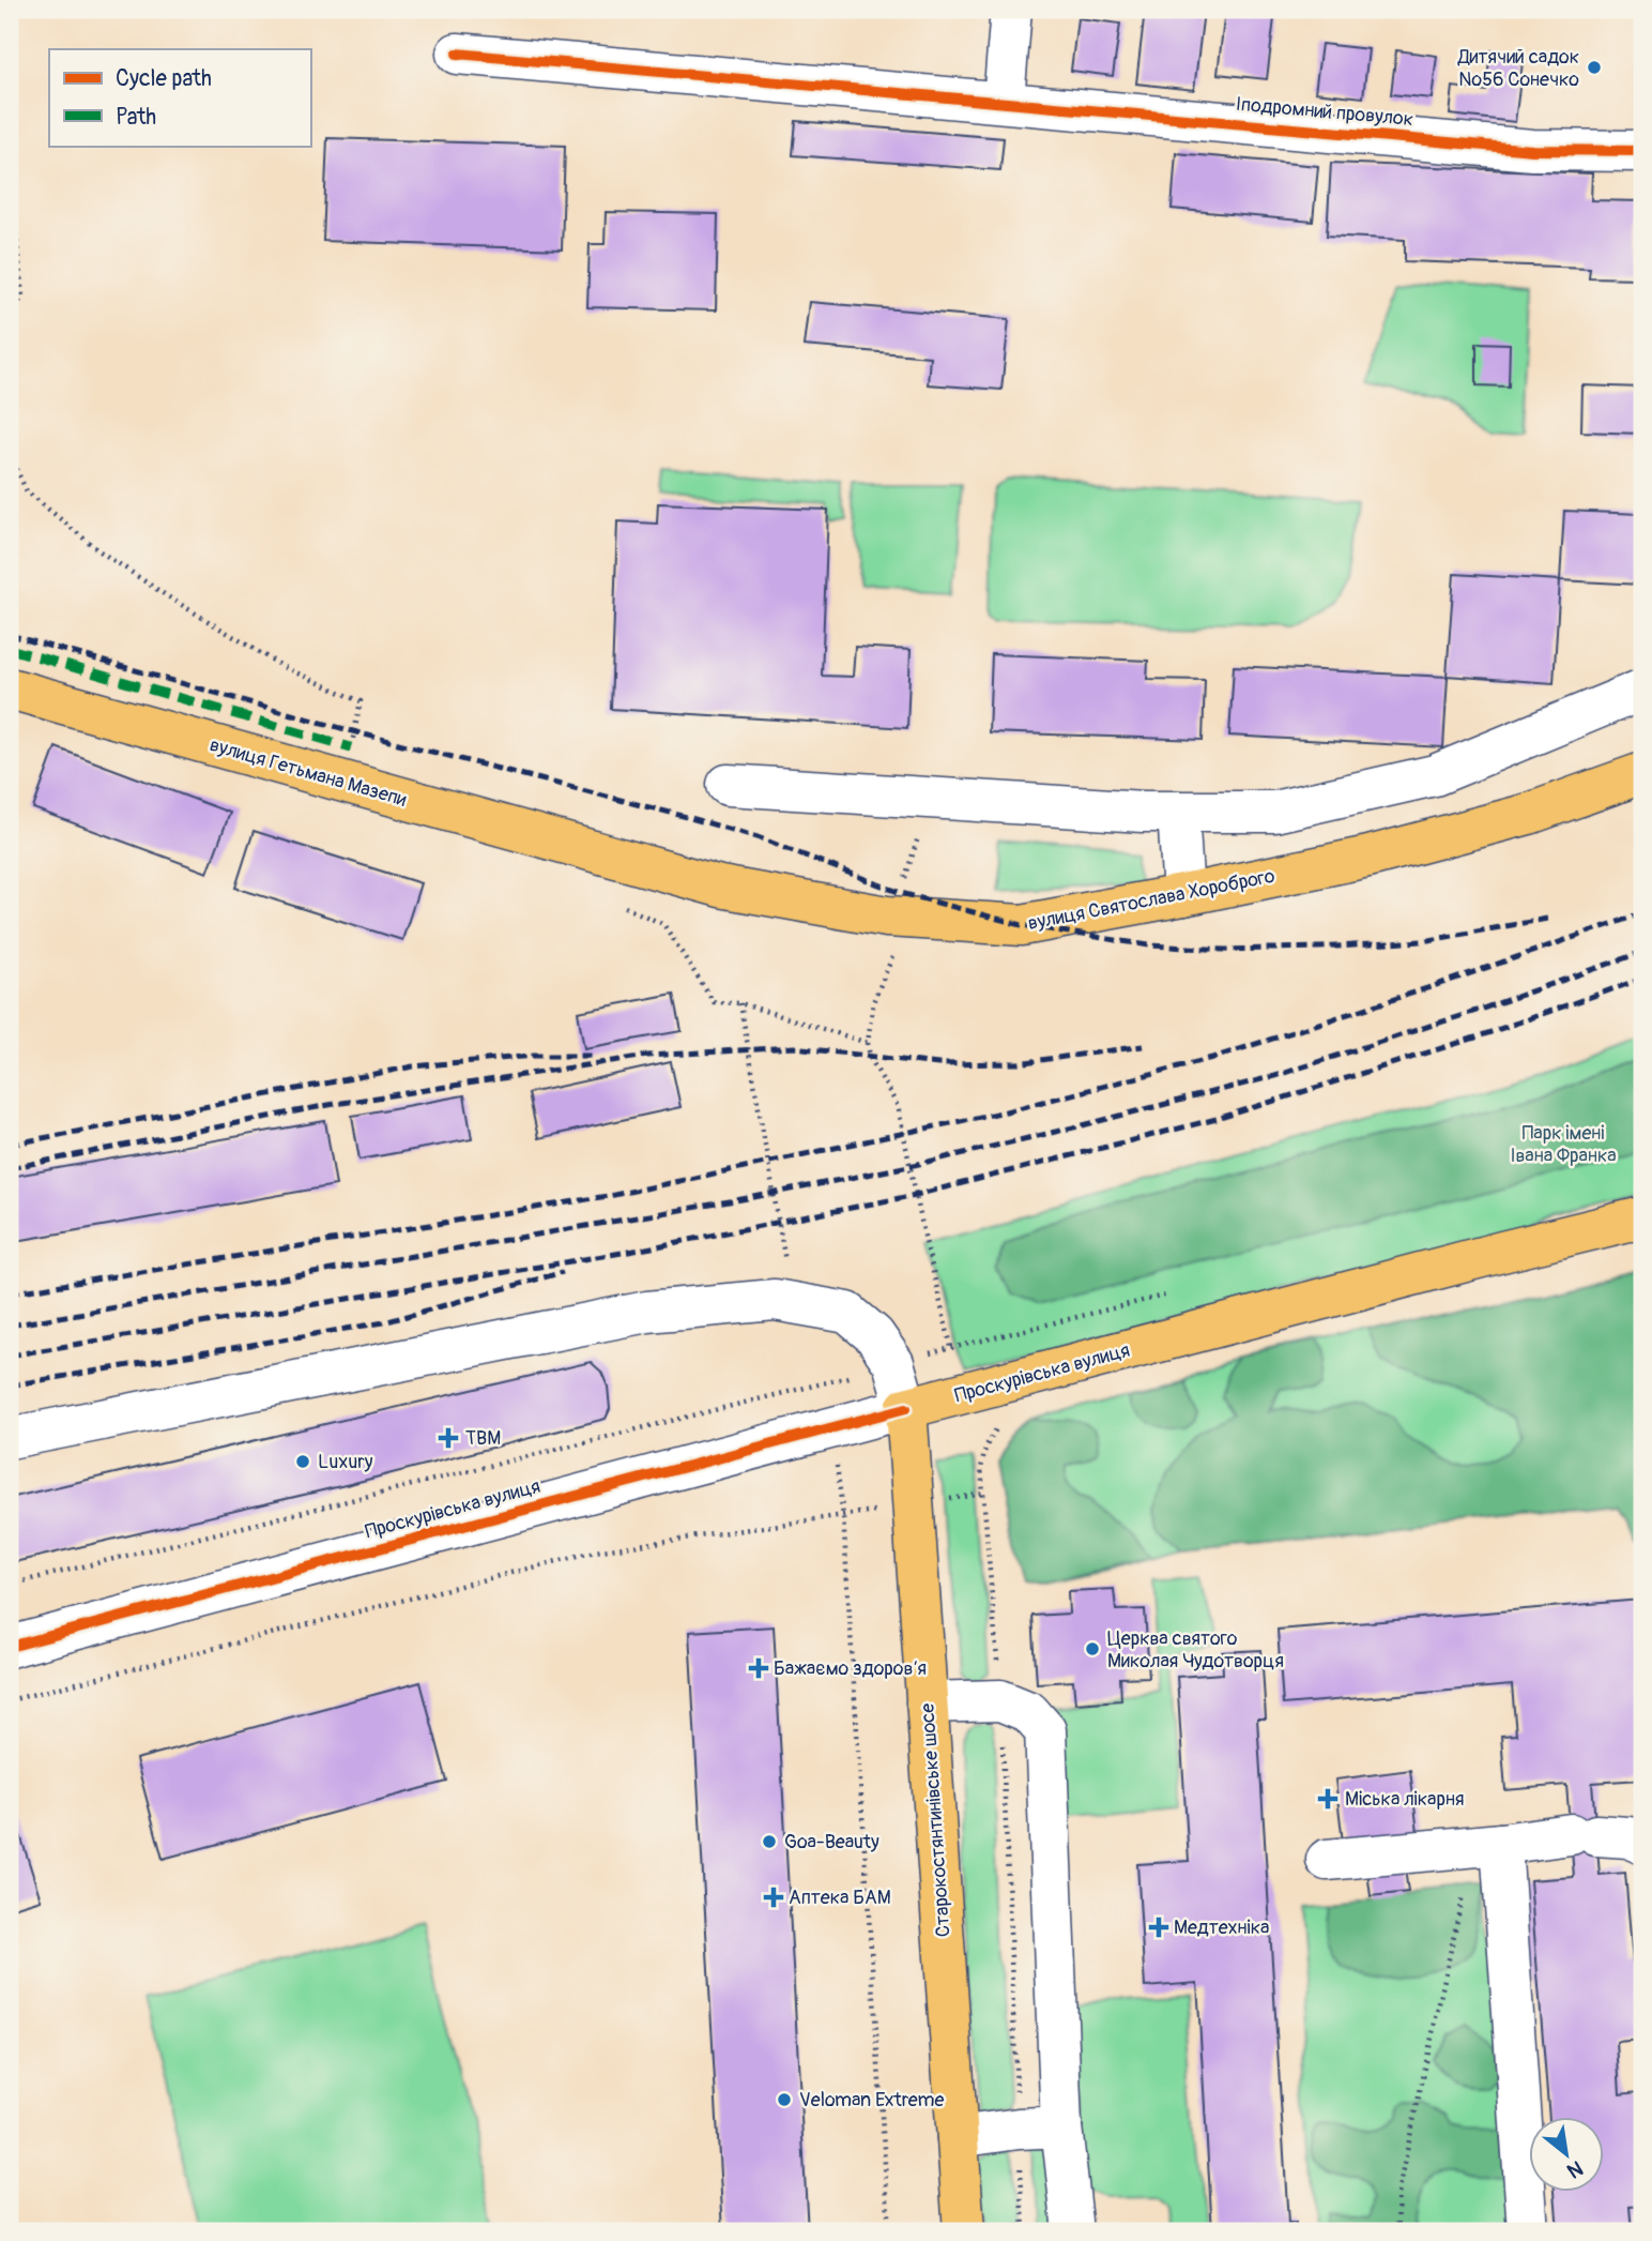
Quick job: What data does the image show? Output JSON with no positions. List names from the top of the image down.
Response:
{
  "streets": {
    "main road": [
      "вулиця Гетьмана Мазепи",
      "вулиця Святослава Хороброго",
      "Проскурівська вулиця",
      "Старокостянтинівське шосе"
    ],
    "street": ["Іподромний провулок"]
  },
  "crossings": [
    ["вулиця Гетьмана Мазепи", "вулиця Святослава Хороброго"],
    ["Проскурівська вулиця", "Старокостянтинівське шосе"]
  ],
  "parks": ["Парк імені Івана Франка"],
  "places": {
    "other": [
      "Дитячий садок №56 Сонечко",
      "Luxury",
      "Церква святого Миколая Чудотворця",
      "Goa-Beauty",
      "Veloman Extreme"
    ],
    "health": [
      "ТВМ",
      "Бажаємо здоровʼя",
      "Міська лікарня",
      "Аптека БАМ",
      "Медтехніка"
    ]
  },
  "legend": ["Cycle path", "Path"],
  "north": "bottom right"
}
